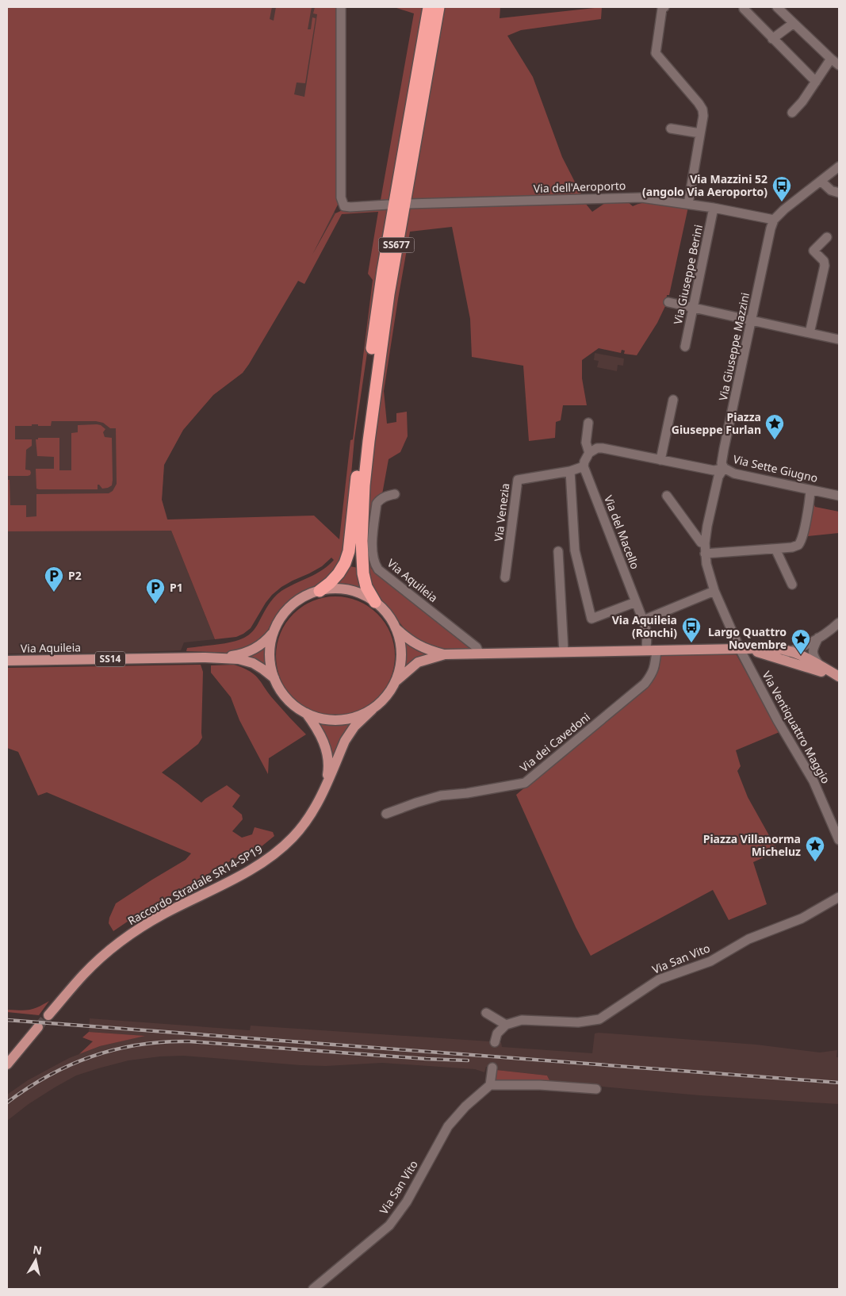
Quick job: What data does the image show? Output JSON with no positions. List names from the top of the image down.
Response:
{
  "streets": {
    "highway": ["SS677"],
    "main road": ["Via Aquileia", "SS14", "Raccordo Stradale SR14-SP19"],
    "street": [
      "Via dell'Aeroporto",
      "Via Giuseppe Berini",
      "Via Giuseppe Mazzini",
      "Via Sette Giugno",
      "Via Venezia",
      "Via del Macello",
      "Via Ventiquattro Maggio",
      "Via dei Cavedoni",
      "Via San Vito"
    ]
  },
  "crossings": [
    ["Via dell'Aeroporto", "Via Giuseppe Berini"],
    ["Via dell'Aeroporto", "Via Giuseppe Mazzini"],
    ["SS677", "Via Aquileia"],
    ["SS677", "SS14"],
    ["SS677", "Raccordo Stradale SR14-SP19"],
    ["Via Giuseppe Mazzini", "Via Sette Giugno"],
    ["Via Giuseppe Mazzini", "Via Ventiquattro Maggio"],
    ["Via Venezia", "Via del Macello"],
    ["Via Aquileia", "SS14"],
    ["Via Aquileia", "Raccordo Stradale SR14-SP19"],
    ["SS14", "Raccordo Stradale SR14-SP19"]
  ],
  "places": {
    "bus stop": ["Via Mazzini 52 (angolo Via Aeroporto)", "Via Aquileia (Ronchi)"],
    "place": ["Piazza Giuseppe Furlan", "Largo Quattro Novembre", "Piazza Villanorma Micheluz"],
    "parking": ["P2", "P1"]
  },
  "north": "top"
}
